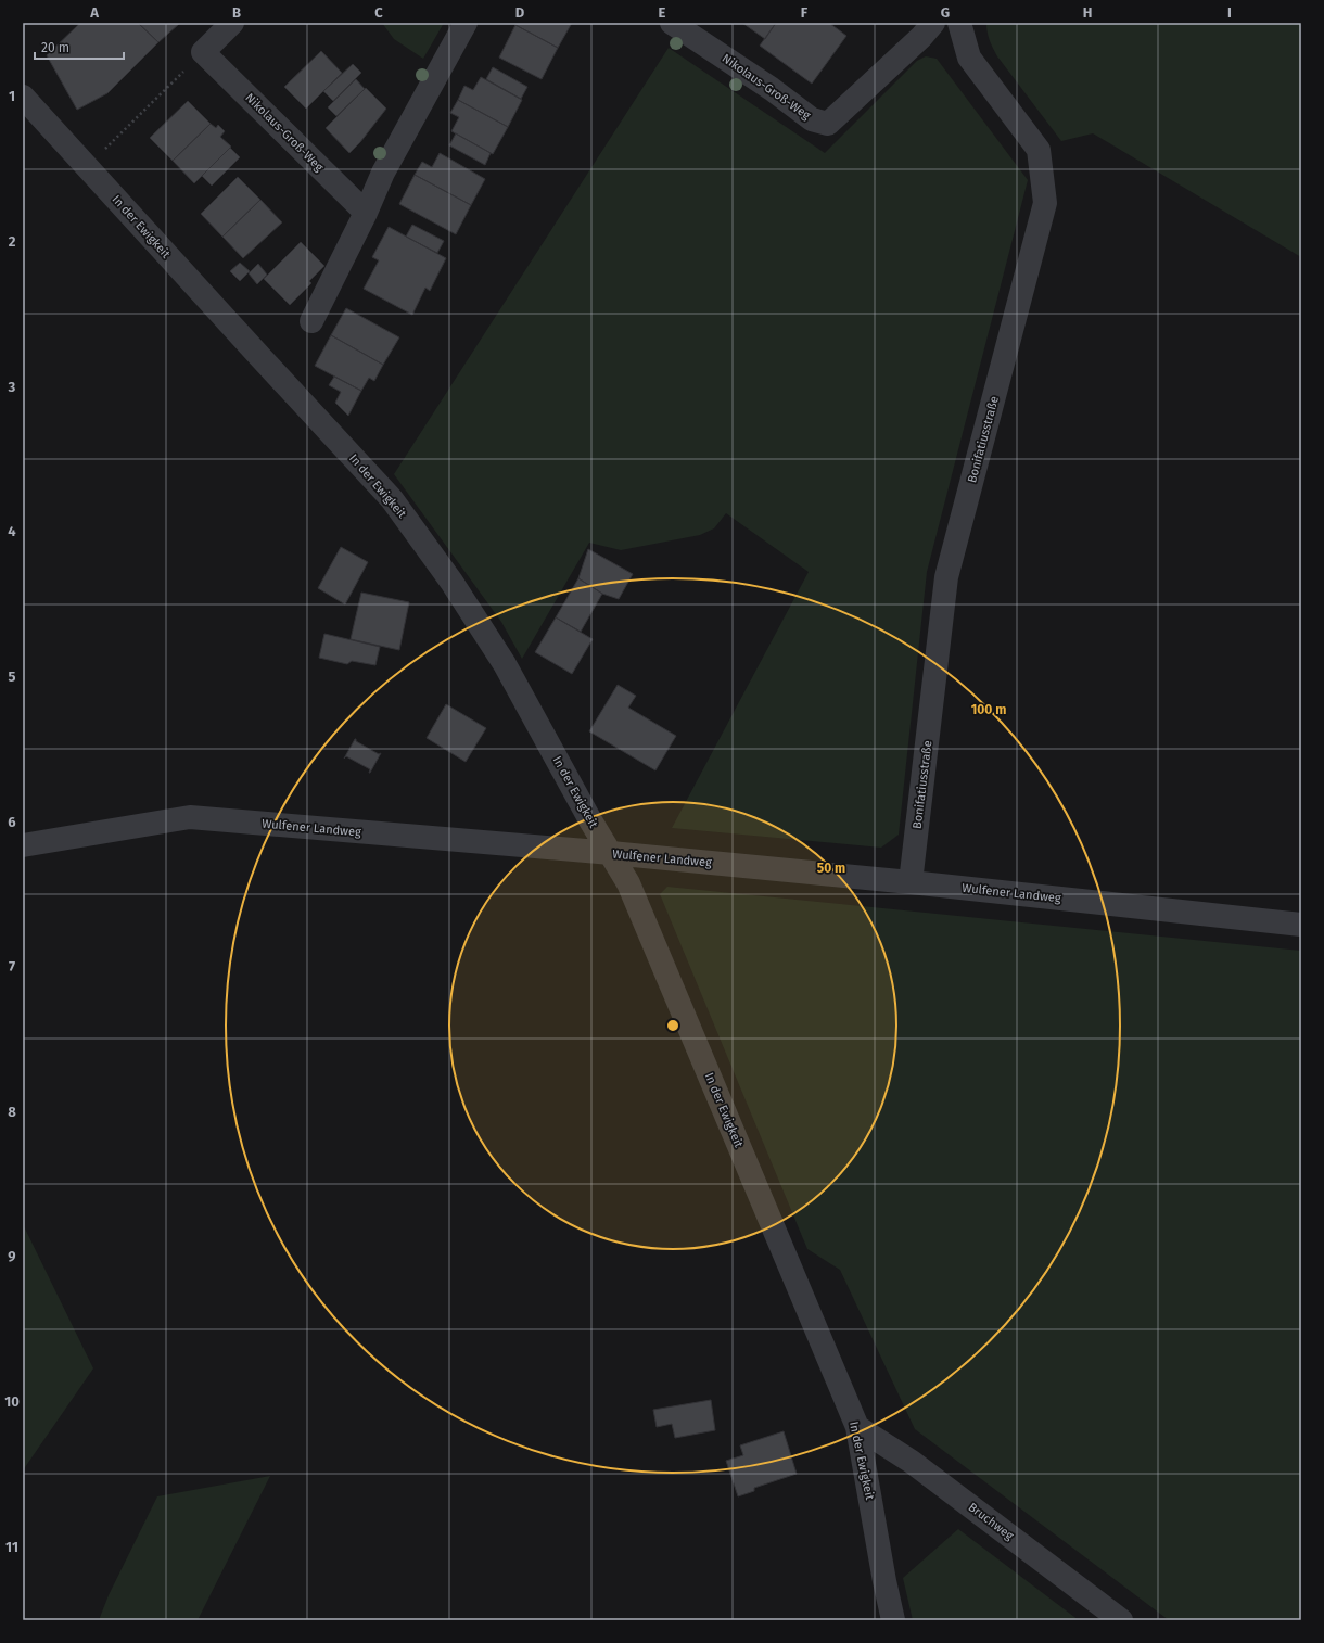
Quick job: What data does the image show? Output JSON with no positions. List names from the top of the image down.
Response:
{
  "streets": {
    "street": [
      "Nikolaus-Groß-Weg",
      "In der Ewigkeit",
      "Bonifatiusstraße",
      "Wulfener Landweg",
      "Bruchweg"
    ]
  },
  "crossings": [
    ["In der Ewigkeit", "Wulfener Landweg"],
    ["In der Ewigkeit", "Bruchweg"],
    ["Bonifatiusstraße", "Wulfener Landweg"]
  ],
  "scale_bar": "20 m",
  "grid": {
    "columns": [
      "A",
      "B",
      "C",
      "D",
      "E",
      "F",
      "G",
      "H",
      "I"
    ],
    "rows": [
      "1",
      "2",
      "3",
      "4",
      "5",
      "6",
      "7",
      "8",
      "9",
      "10",
      "11"
    ]
  },
  "rings": ["100 m", "50 m"]
}
